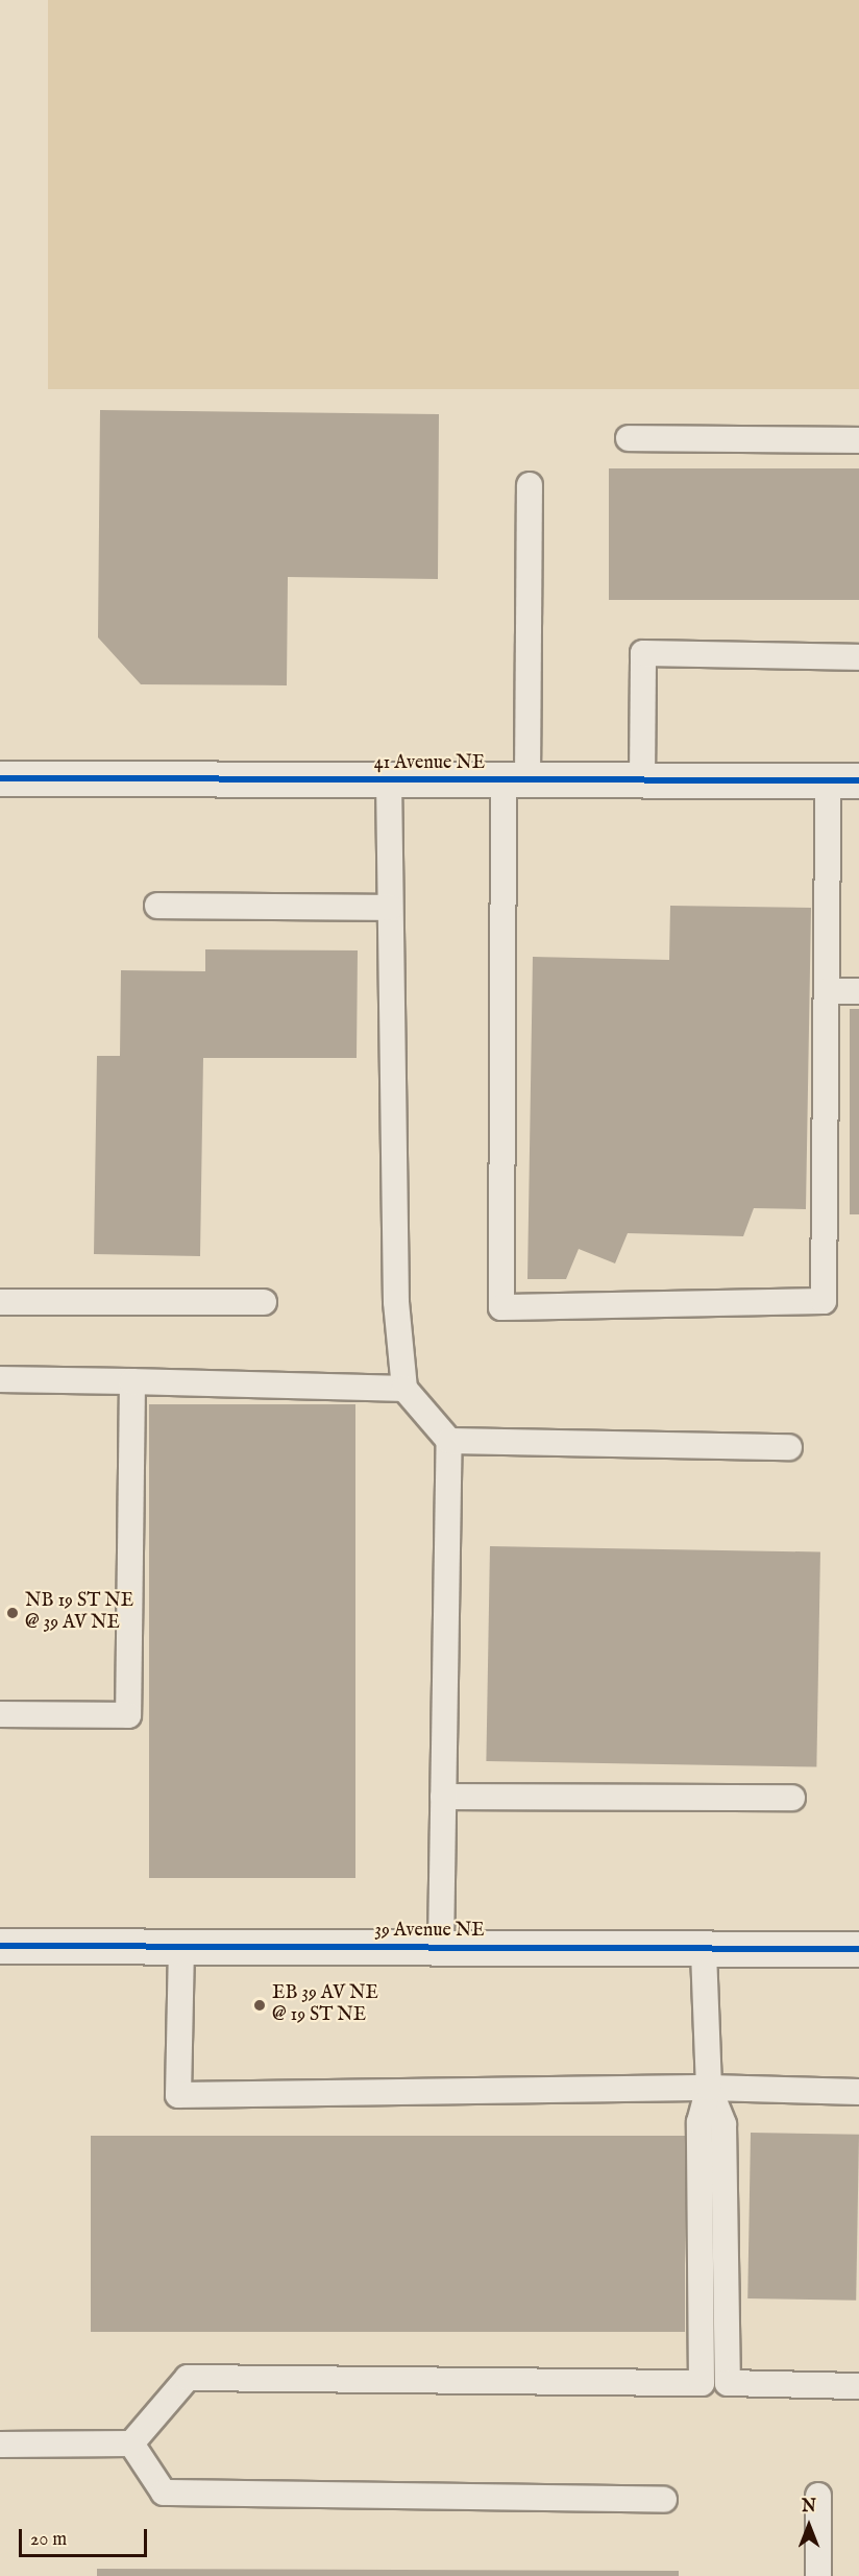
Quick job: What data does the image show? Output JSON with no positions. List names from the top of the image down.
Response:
{
  "streets": {
    "street": ["41 Avenue NE", "39 Avenue NE"]
  },
  "places": ["NB 19 ST NE @ 39 AV NE", "EB 39 AV NE @ 19 ST NE"],
  "scale_bar": "20 m",
  "north": "top"
}
